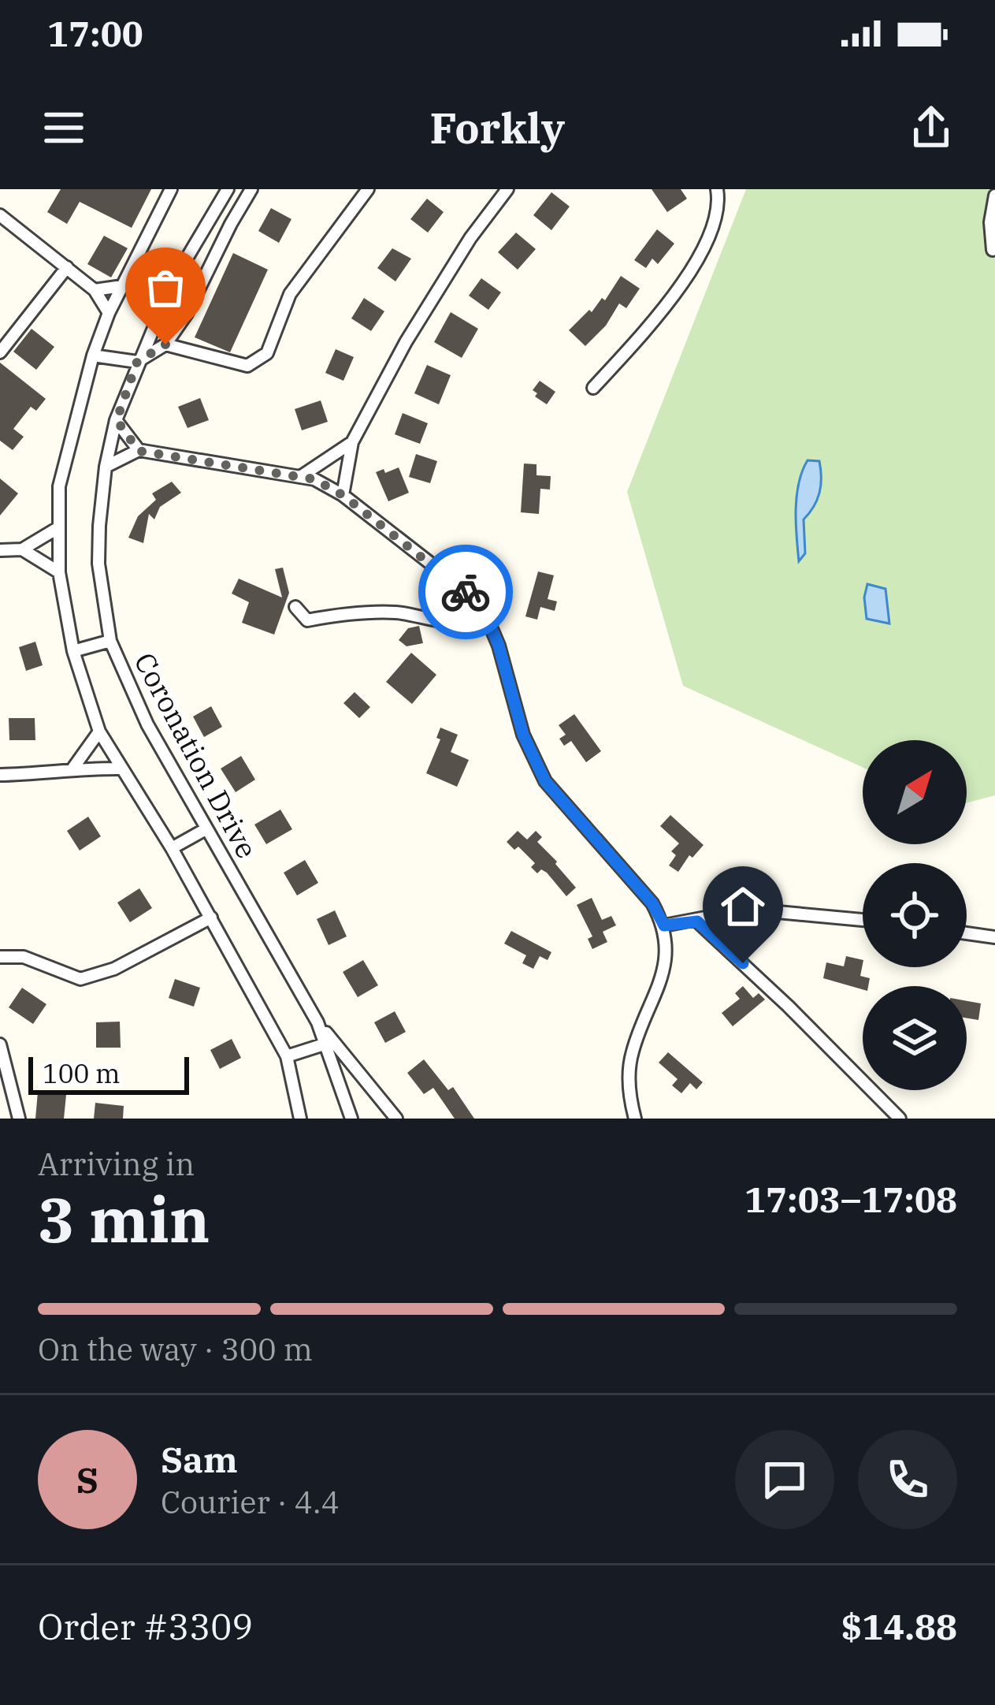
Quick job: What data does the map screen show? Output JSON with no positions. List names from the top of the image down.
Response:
{
  "streets": {
    "street": ["Coronation Drive"]
  },
  "scale_bar": "100 m",
  "north": "top right",
  "page": {
    "status": "17:00",
    "header": "Forkly",
    "scale": "100 m",
    "heading": ["3 min", "Arriving in", "17:03–17:08"],
    "panel": [
      "Sam",
      "Courier · 4.4",
      "Order #3309",
      "$14.88"
    ],
    "bar": "On the way · 300 m",
    "round": "S"
  }
}
